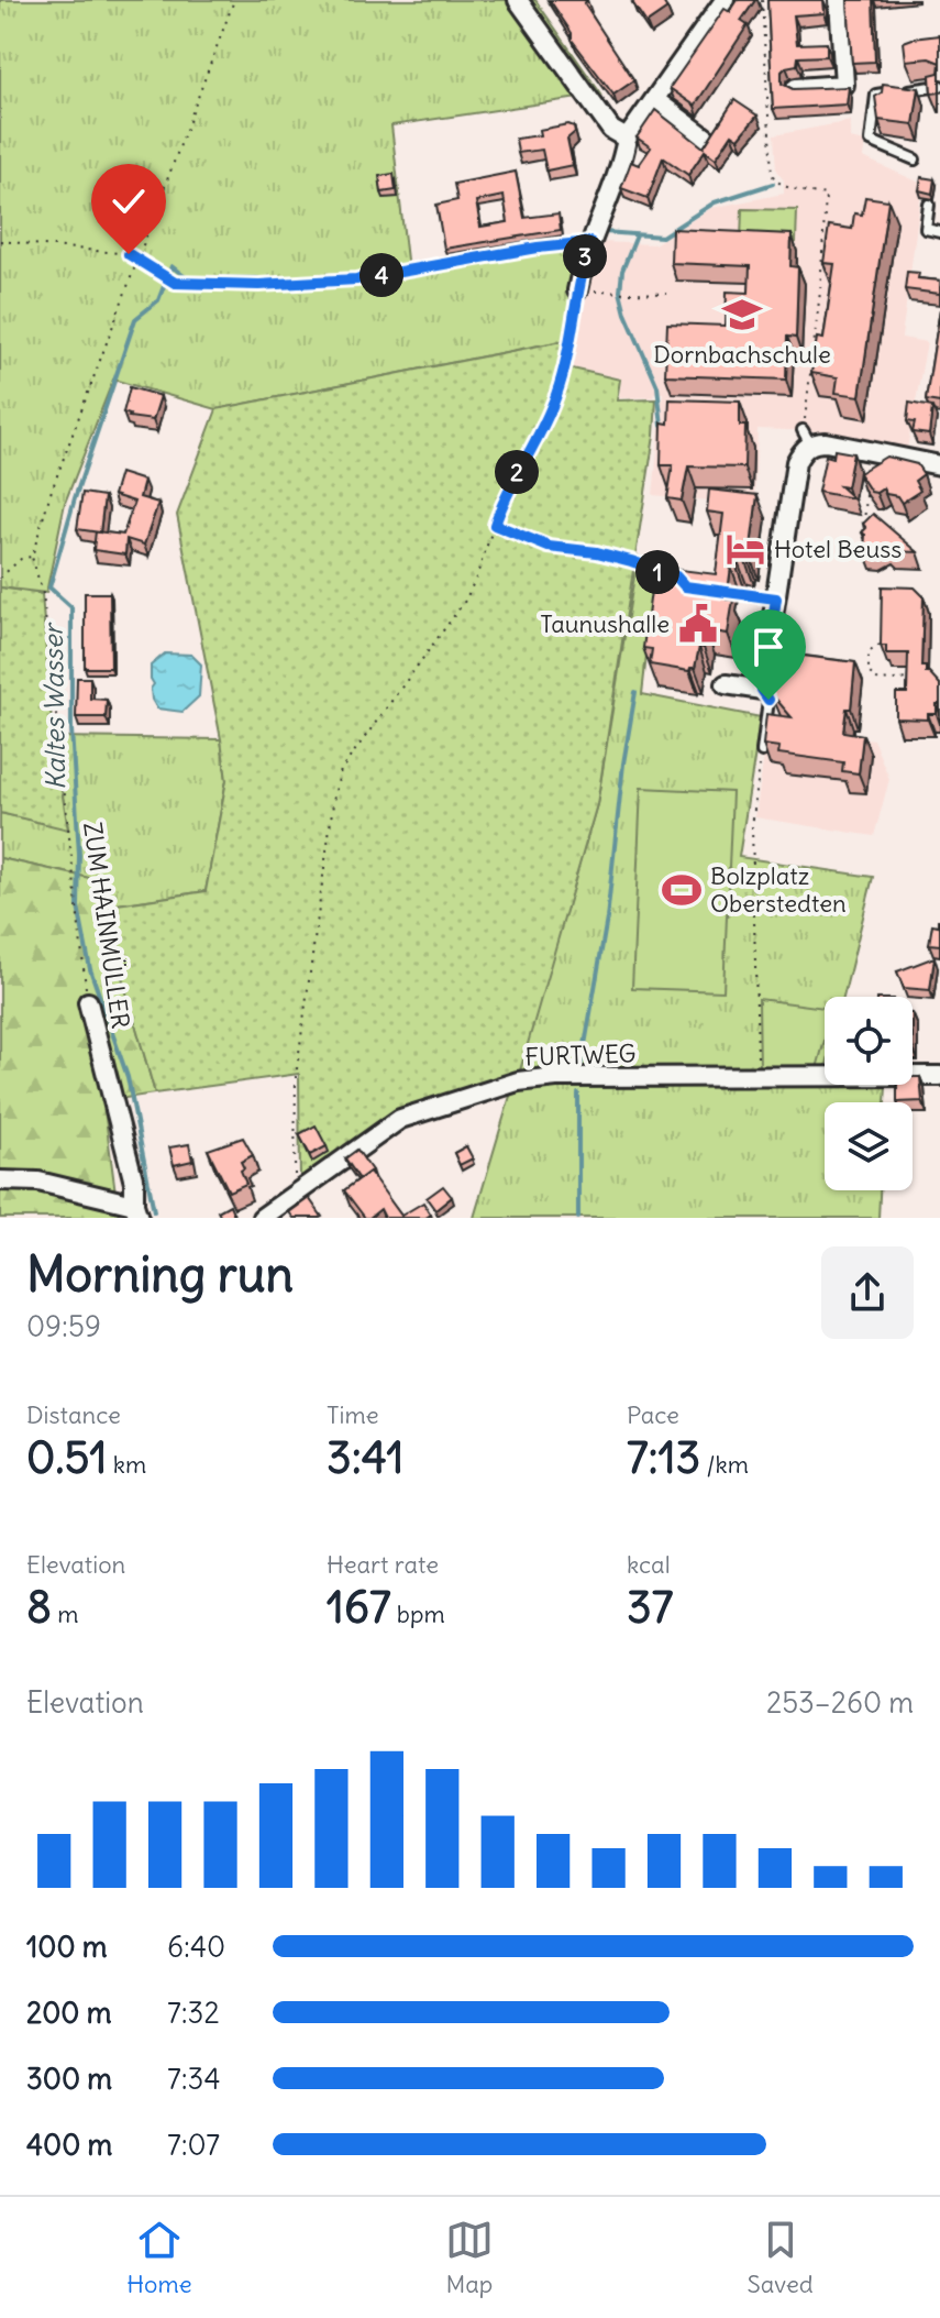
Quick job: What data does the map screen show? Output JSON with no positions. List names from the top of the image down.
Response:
{
  "streets": {
    "street": ["ZUM HAINMÜLLER", "FURTWEG"]
  },
  "water": ["Kaltes Wasser"],
  "places": {
    "school or university": ["Dornbachschule"],
    "hotel": ["Hotel Beuss"],
    "public building": ["Taunushalle"],
    "sports": ["Bolzplatz Oberstedten"]
  },
  "page": {
    "pins": [
      "3",
      "4",
      "2",
      "1"
    ],
    "heading": ["Morning run", "09:59"],
    "stats": [
      ["Distance", "0.51 km"],
      ["Time", "3:41"],
      ["Pace", "7:13 /km"],
      ["Elevation", "8 m"],
      ["Heart rate", "167 bpm"],
      ["kcal", "37"]
    ],
    "chart": ["Elevation", "253–260 m"],
    "list": [
      {
        "name": "100 m",
        "note": "6:40"
      },
      {
        "name": "200 m",
        "note": "7:32"
      },
      {
        "name": "300 m",
        "note": "7:34"
      },
      {
        "name": "400 m",
        "note": "7:07"
      }
    ],
    "tabs": ["Home", "Map", "Saved"]
  }
}
